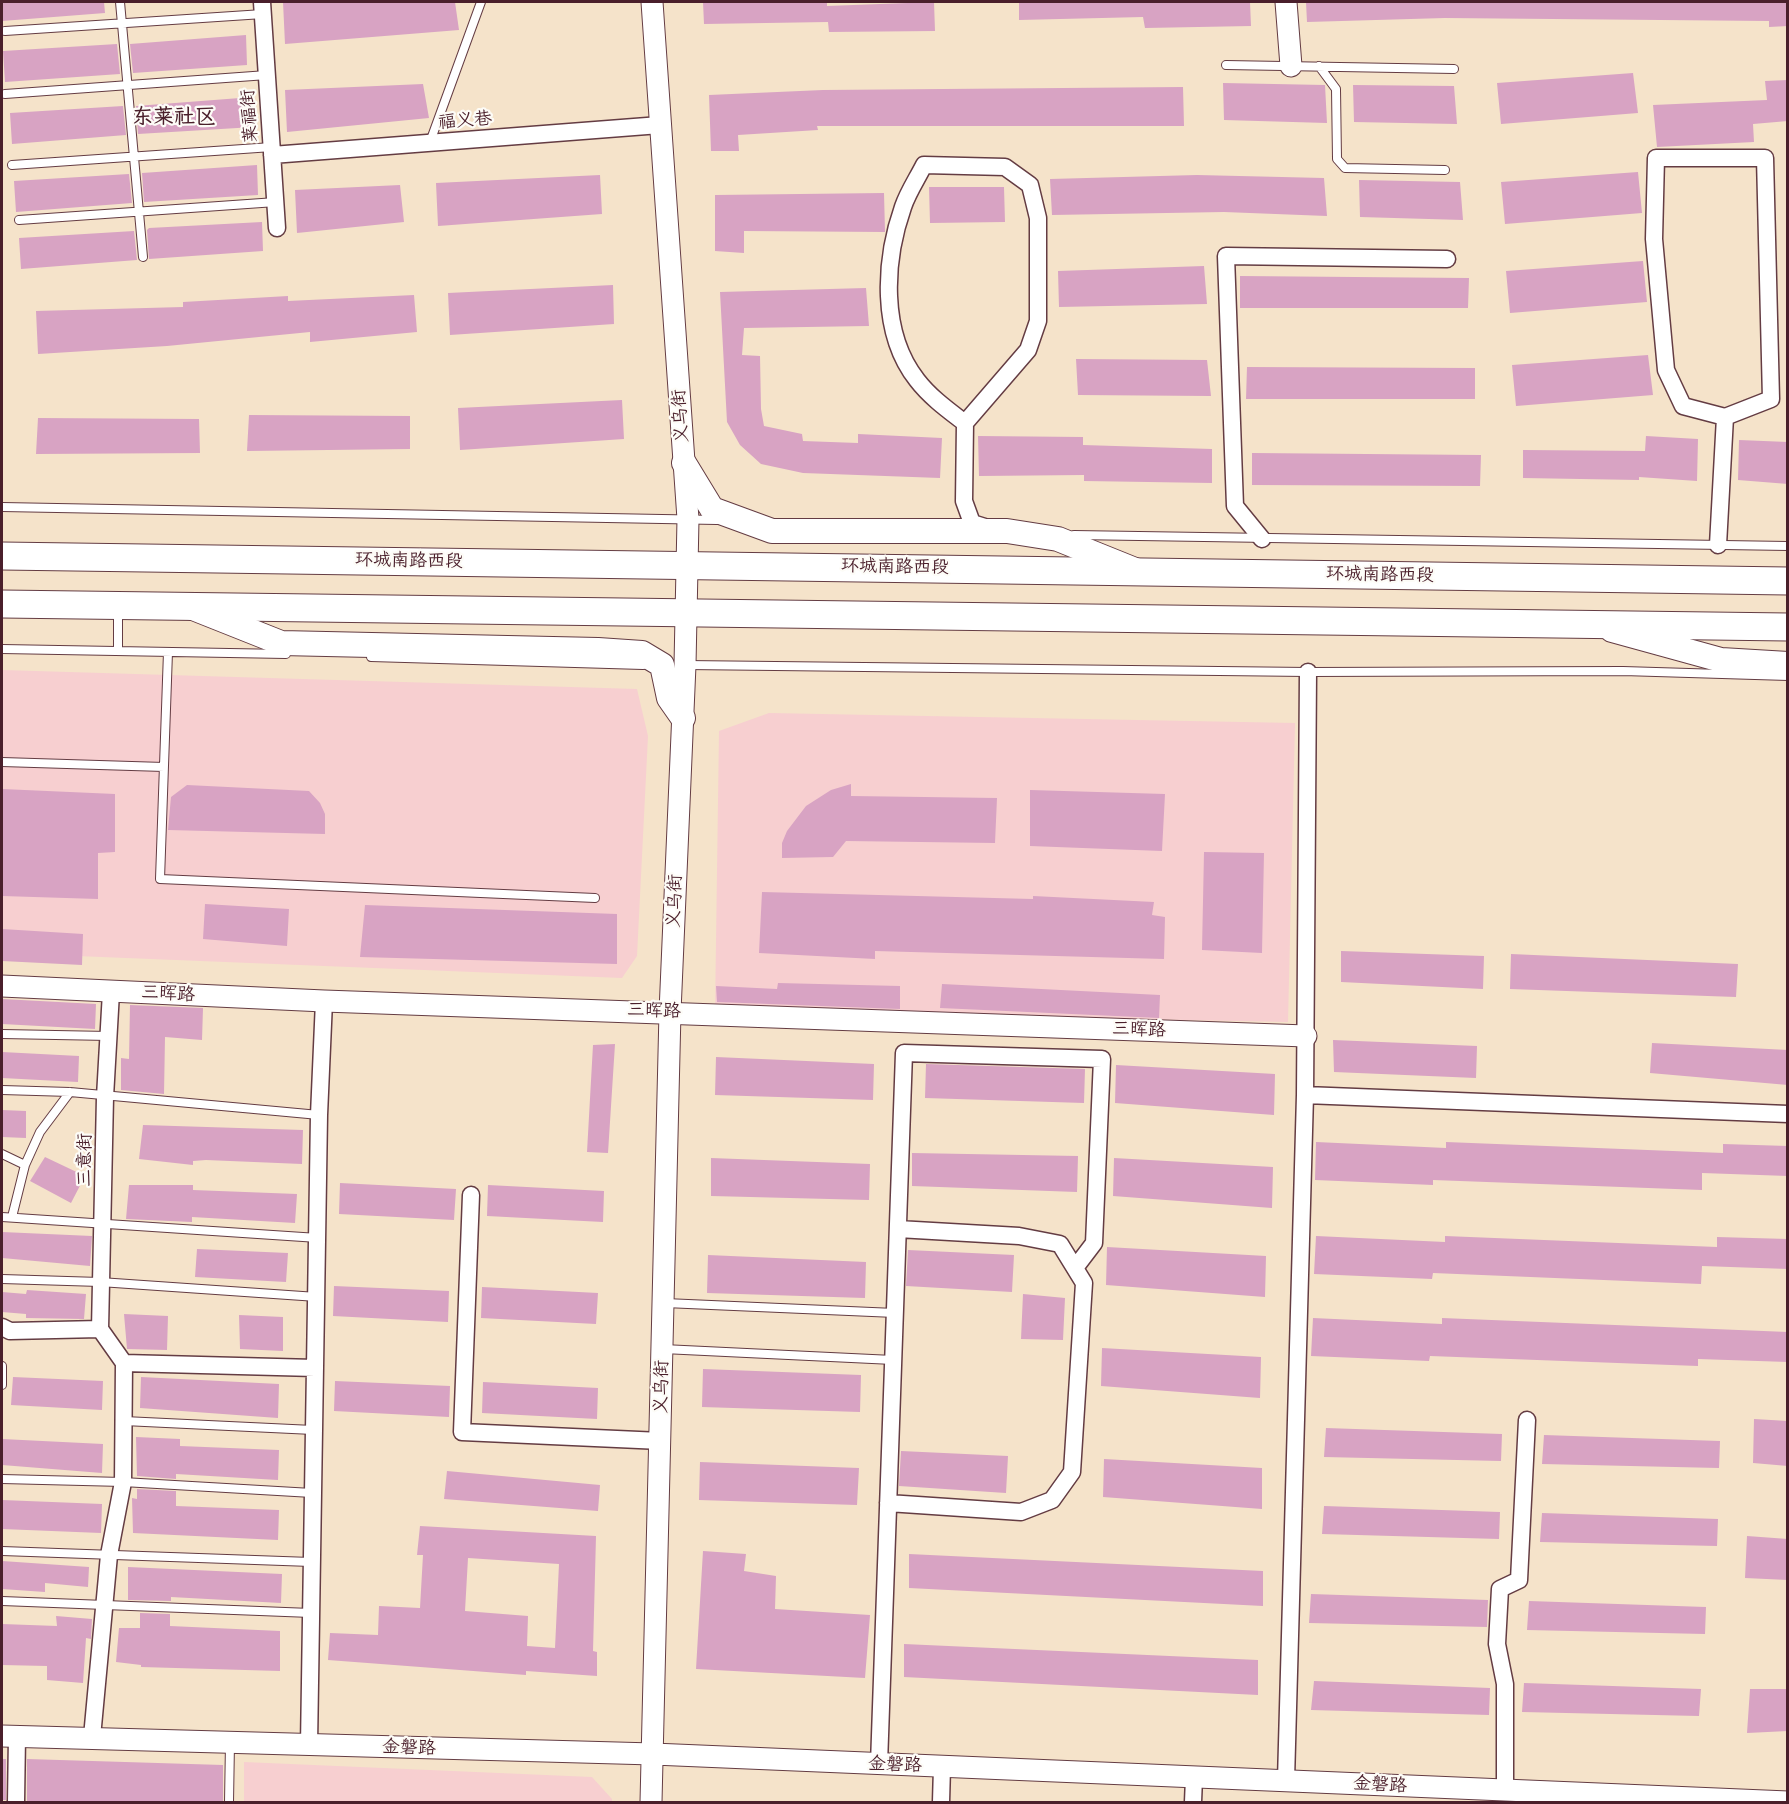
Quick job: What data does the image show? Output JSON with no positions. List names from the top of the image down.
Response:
{
  "streets": {
    "main road": ["环城南路西段"],
    "street": [
      "莱福街",
      "福义巷",
      "义乌街",
      "三晖路",
      "三意街",
      "金磐路"
    ]
  },
  "crossings": [
    ["莱福街", "福义巷"],
    ["福义巷", "义乌街"],
    ["义乌街", "环城南路西段"],
    ["义乌街", "三晖路"],
    ["义乌街", "金磐路"],
    ["三晖路", "三意街"]
  ],
  "districts": ["东莱社区"]
}
